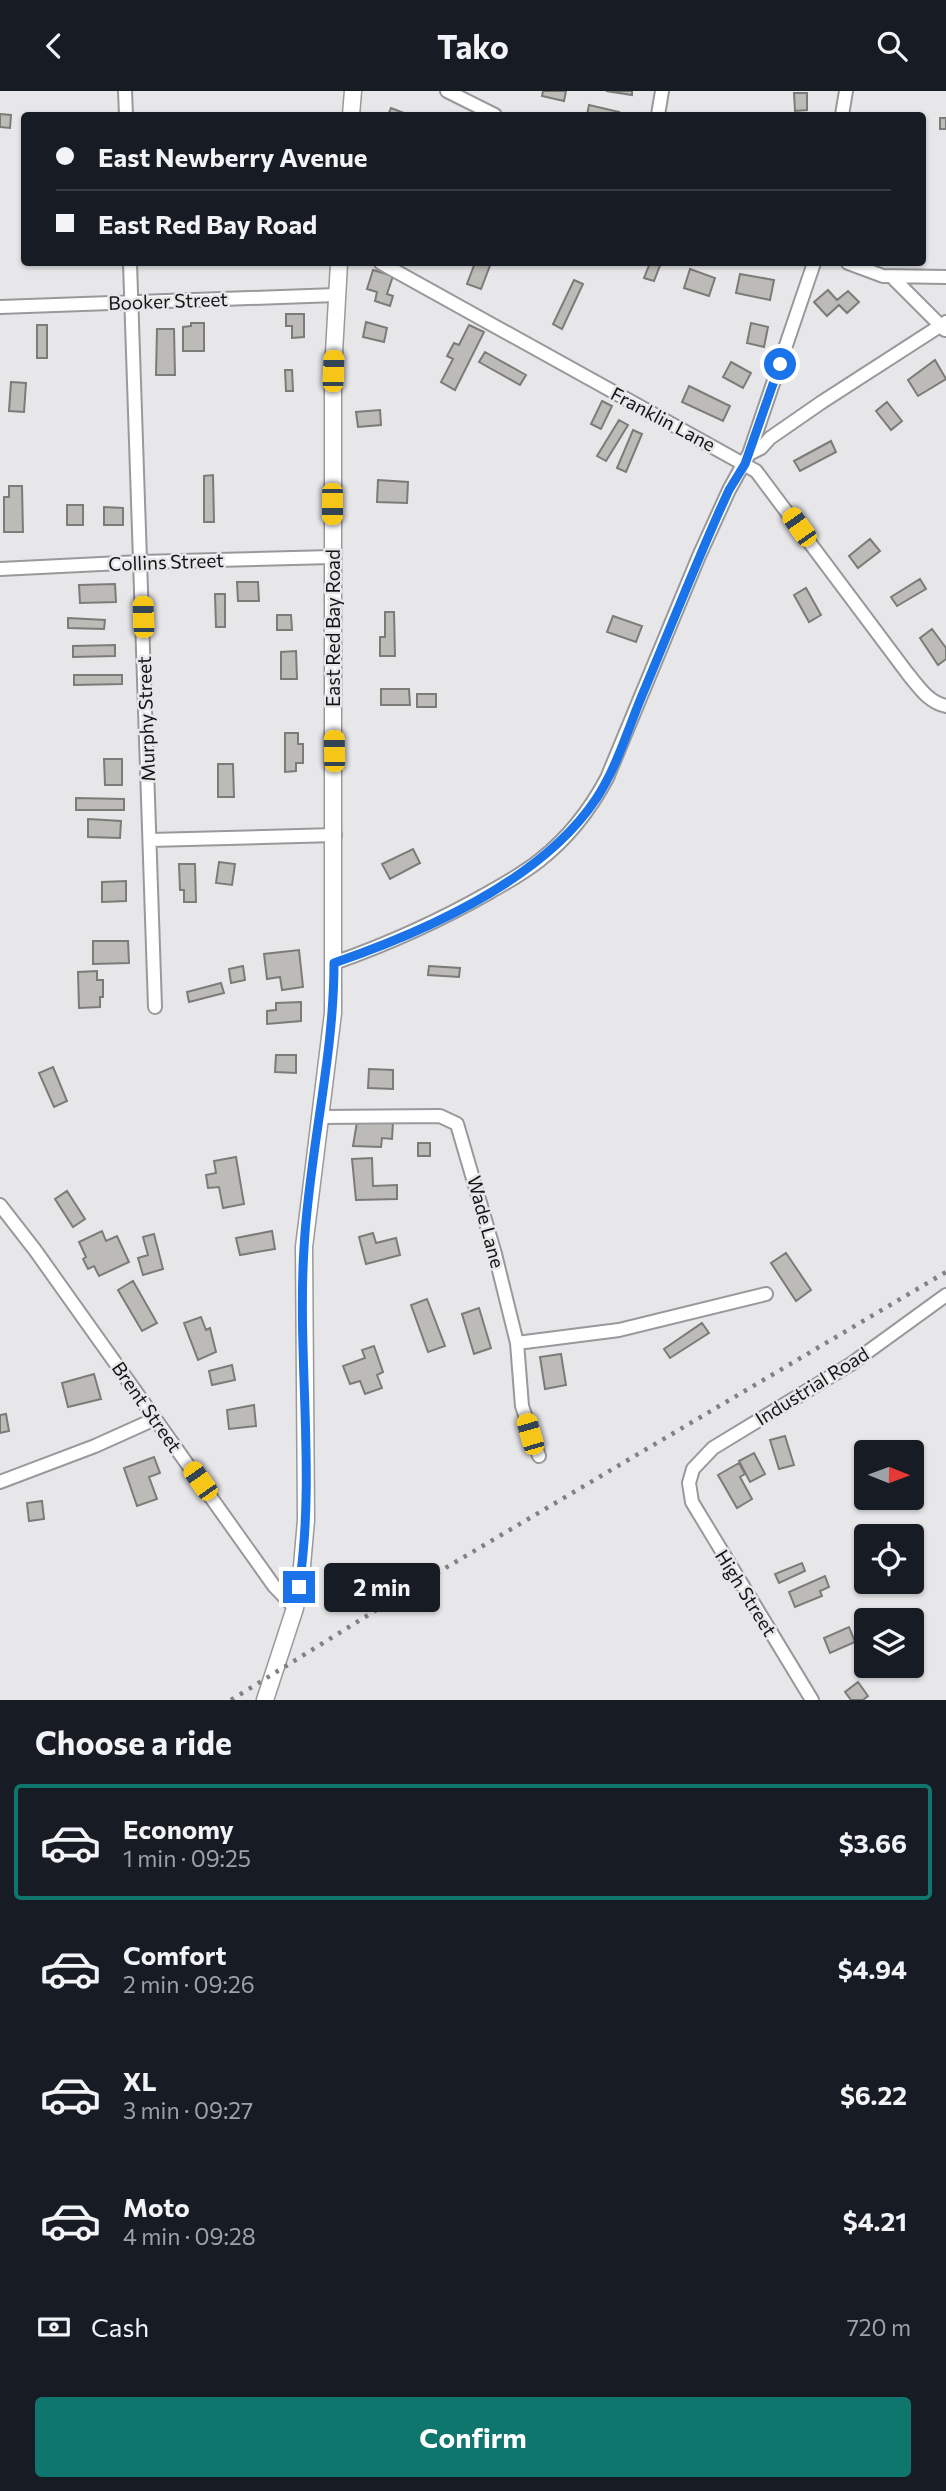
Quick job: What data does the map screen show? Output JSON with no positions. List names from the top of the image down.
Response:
{
  "streets": {
    "street": [
      "Booker Street",
      "Franklin Lane",
      "Collins Street",
      "East Red Bay Road",
      "Murphy Street",
      "Wade Lane",
      "Industrial Road",
      "Brent Street",
      "High Street"
    ]
  },
  "crossings": [
    ["Booker Street", "East Red Bay Road"],
    ["Booker Street", "Murphy Street"],
    ["Collins Street", "East Red Bay Road"],
    ["Collins Street", "Murphy Street"],
    ["East Red Bay Road", "Wade Lane"],
    ["East Red Bay Road", "Brent Street"],
    ["Industrial Road", "High Street"]
  ],
  "north": "right",
  "page": {
    "header": "Tako",
    "banner": ["East Newberry Avenue", "East Red Bay Road"],
    "bubble": "2 min",
    "heading": "Choose a ride",
    "list": [
      {
        "name": "Economy",
        "note": "1 min · 09:25",
        "value": "$3.66"
      },
      {
        "name": "Comfort",
        "note": "2 min · 09:26",
        "value": "$4.94"
      },
      {
        "name": "XL",
        "note": "3 min · 09:27",
        "value": "$6.22"
      },
      {
        "name": "Moto",
        "note": "4 min · 09:28",
        "value": "$4.21"
      }
    ],
    "pay": ["Cash", "720 m"],
    "buttons": "Confirm"
  }
}
